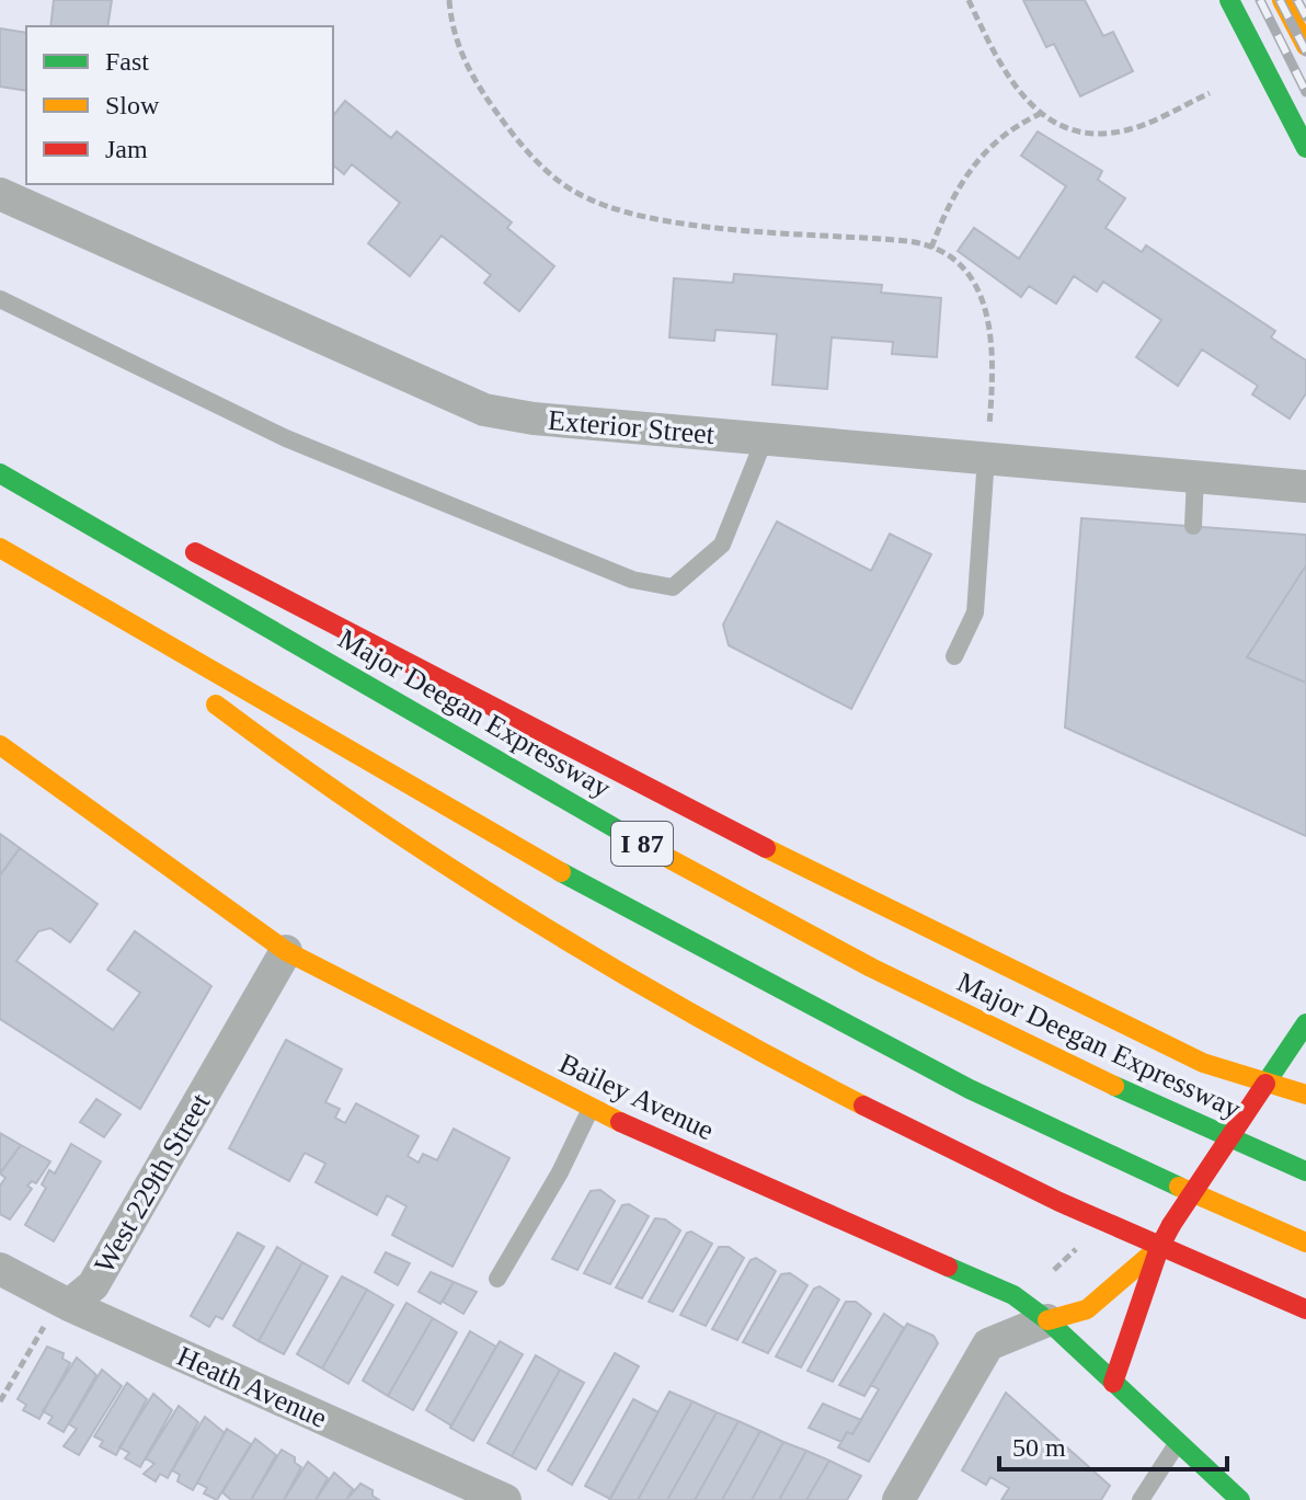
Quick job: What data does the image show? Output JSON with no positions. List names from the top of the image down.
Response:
{
  "streets": {
    "main road": ["Major Deegan Expressway", "I 87", "Bailey Avenue"],
    "street": ["Exterior Street", "West 229th Street", "Heath Avenue"]
  },
  "crossings": [
    ["Bailey Avenue", "West 229th Street"],
    ["West 229th Street", "Heath Avenue"]
  ],
  "legend": ["Fast", "Slow", "Jam"],
  "scale_bar": "50 m"
}
